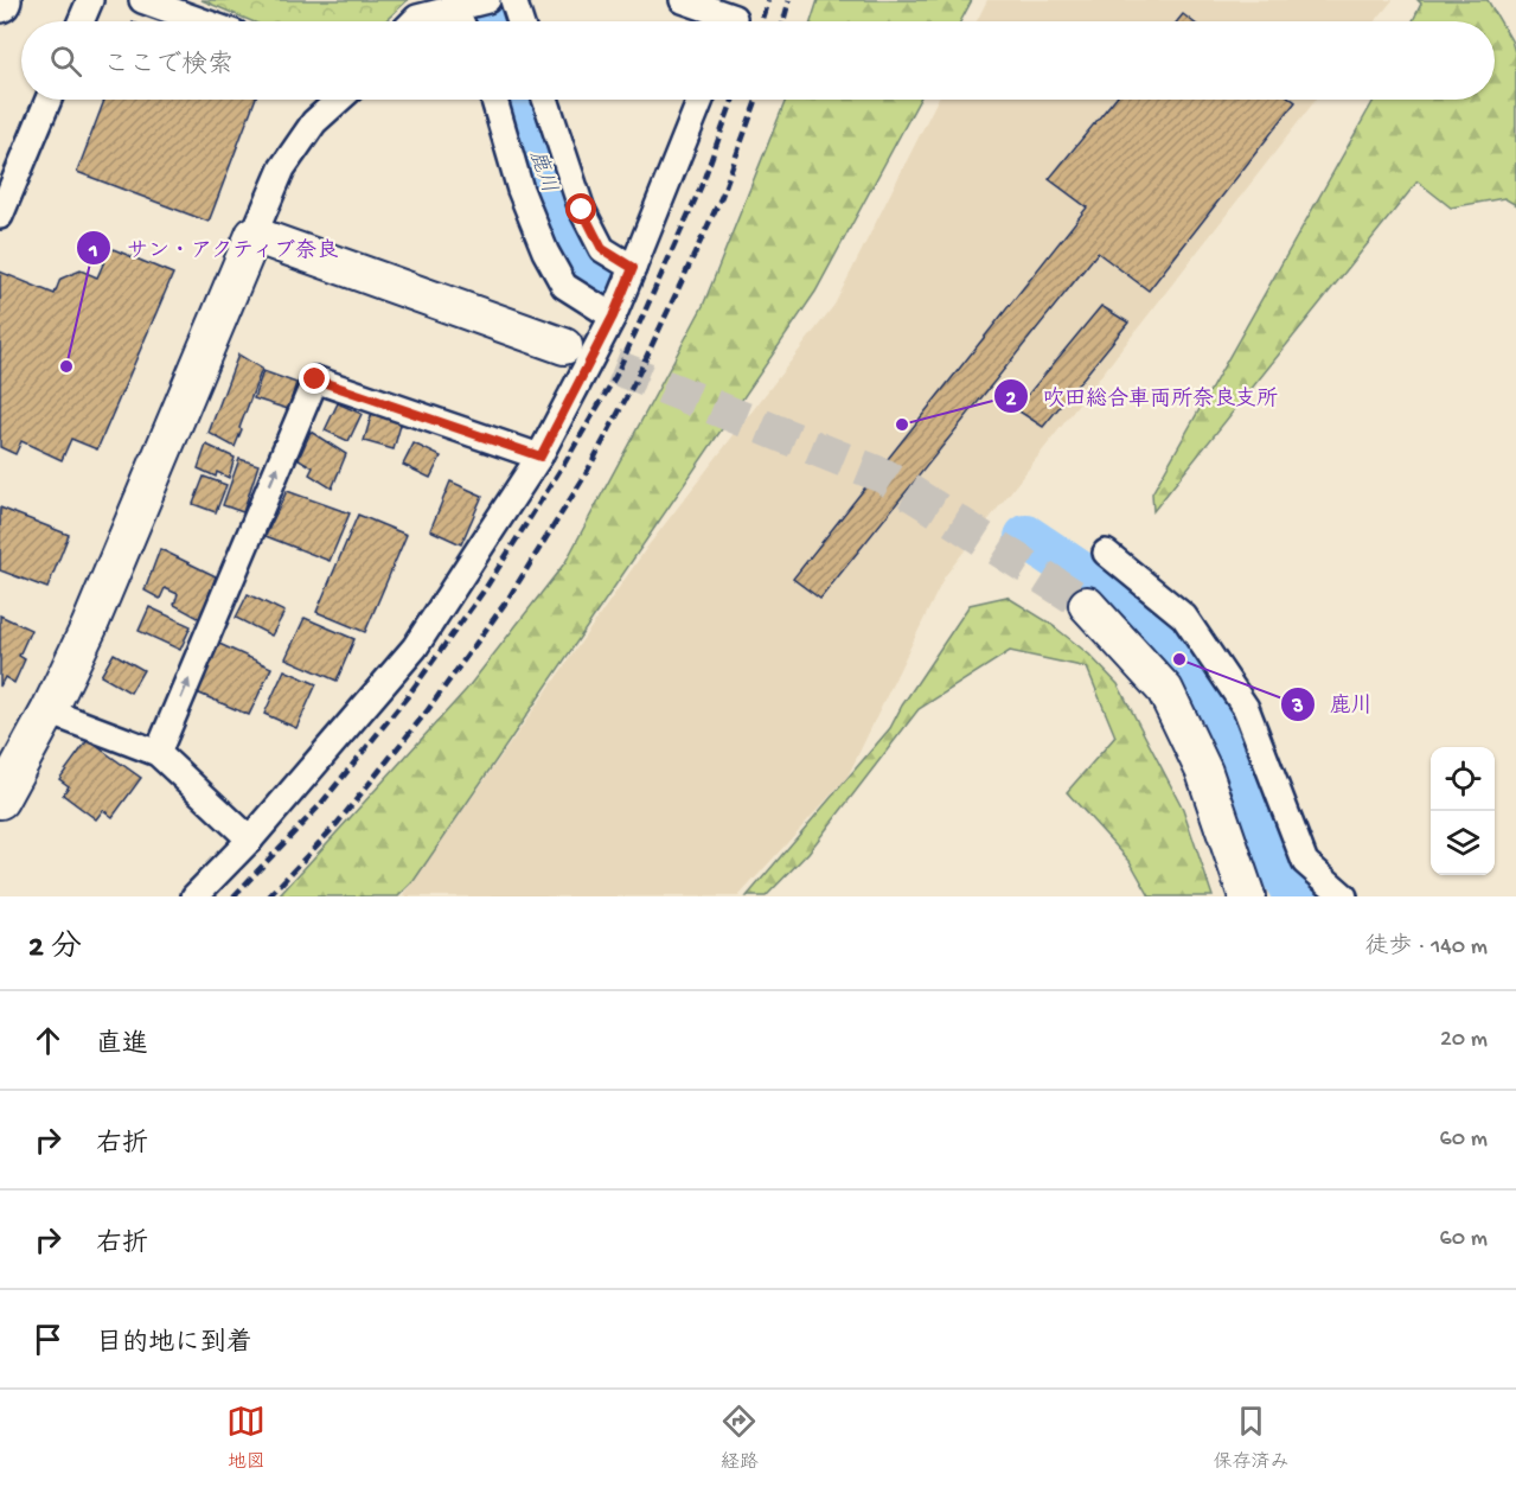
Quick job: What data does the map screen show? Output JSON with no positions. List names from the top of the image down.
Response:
{
  "water": ["鹿川"],
  "places": ["サン・アクティブ奈良", "吹田総合車両所奈良支所", "鹿川"],
  "page": {
    "search": "ここで検索",
    "heading": ["2 分", "徒歩 · 140 m"],
    "list": [
      ["直進", "20 m"],
      ["右折", "60 m"],
      ["右折", "60 m"],
      "目的地に到着"
    ],
    "nav": ["地図", "経路", "保存済み"]
  }
}
